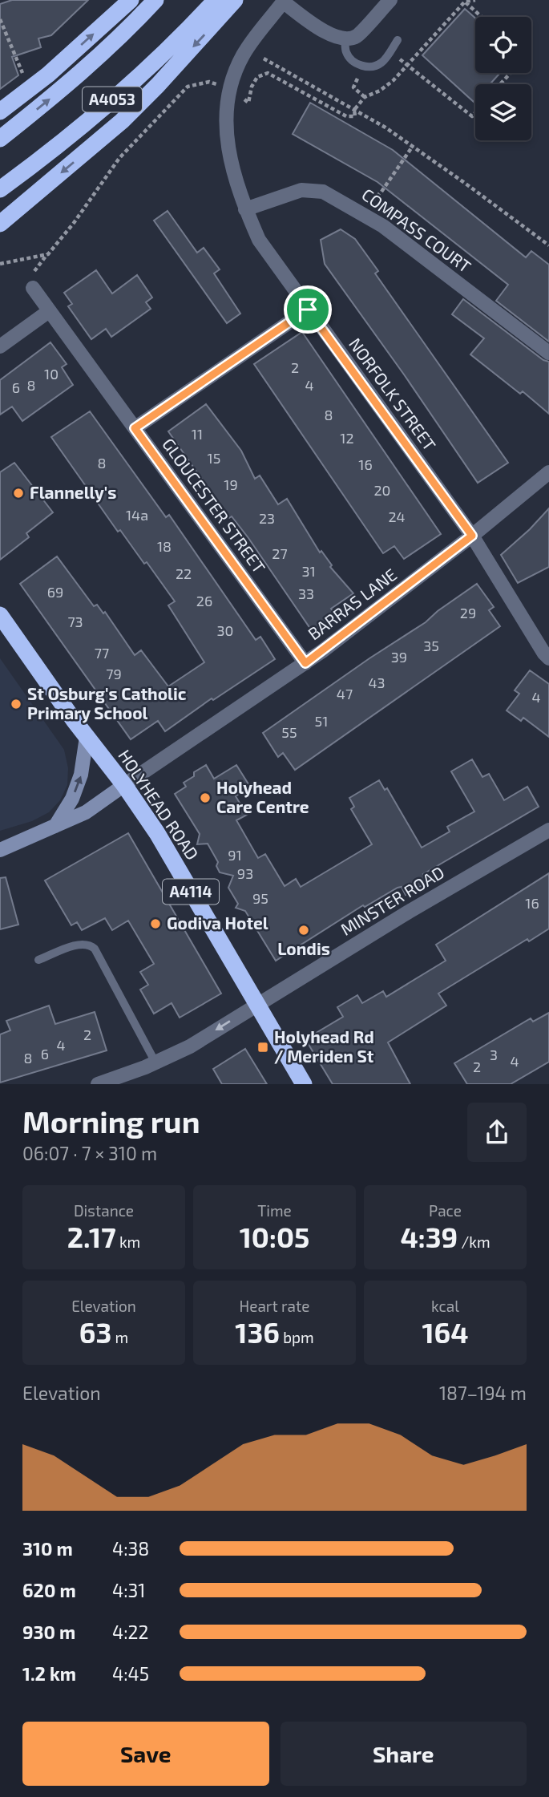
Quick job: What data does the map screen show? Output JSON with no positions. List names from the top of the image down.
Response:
{
  "streets": {
    "highway": ["A4053", "HOLYHEAD ROAD", "A4114"],
    "street": [
      "COMPASS COURT",
      "NORFOLK STREET",
      "GLOUCESTER STREET",
      "BARRAS LANE",
      "MINSTER ROAD"
    ]
  },
  "crossings": [
    ["COMPASS COURT", "NORFOLK STREET"],
    ["NORFOLK STREET", "BARRAS LANE"],
    ["GLOUCESTER STREET", "BARRAS LANE"],
    ["BARRAS LANE", "HOLYHEAD ROAD"],
    ["HOLYHEAD ROAD", "MINSTER ROAD"]
  ],
  "places": {
    "other": [
      "Flannelly's",
      "St Osburg's Catholic Primary School",
      "Holyhead Care Centre",
      "Godiva Hotel",
      "Londis"
    ],
    "transit": ["Holyhead Rd / Meriden St"]
  },
  "house_numbers": [
    "2",
    "10",
    "8",
    "4",
    "6",
    "8",
    "11",
    "12",
    "15",
    "8",
    "16",
    "19",
    "20",
    "14a",
    "24",
    "23",
    "18",
    "27",
    "31",
    "22",
    "69",
    "33",
    "26",
    "29",
    "73",
    "30",
    "35",
    "77",
    "39",
    "79",
    "43",
    "47",
    "4",
    "51",
    "55",
    "91",
    "93",
    "95",
    "16",
    "2",
    "4",
    "6",
    "3",
    "8",
    "4",
    "2"
  ],
  "page": {
    "heading": ["Morning run", "06:07 · 7 × 310 m"],
    "stats": [
      ["Distance", "2.17 km"],
      ["Time", "10:05"],
      ["Pace", "4:39 /km"],
      ["Elevation", "63 m"],
      ["Heart rate", "136 bpm"],
      ["kcal", "164"]
    ],
    "chart": ["Elevation", "187–194 m"],
    "list": [
      {
        "name": "310 m",
        "note": "4:38"
      },
      {
        "name": "620 m",
        "note": "4:31"
      },
      {
        "name": "930 m",
        "note": "4:22"
      },
      {
        "name": "1.2 km",
        "note": "4:45"
      }
    ],
    "buttons": ["Save", "Share"]
  }
}
